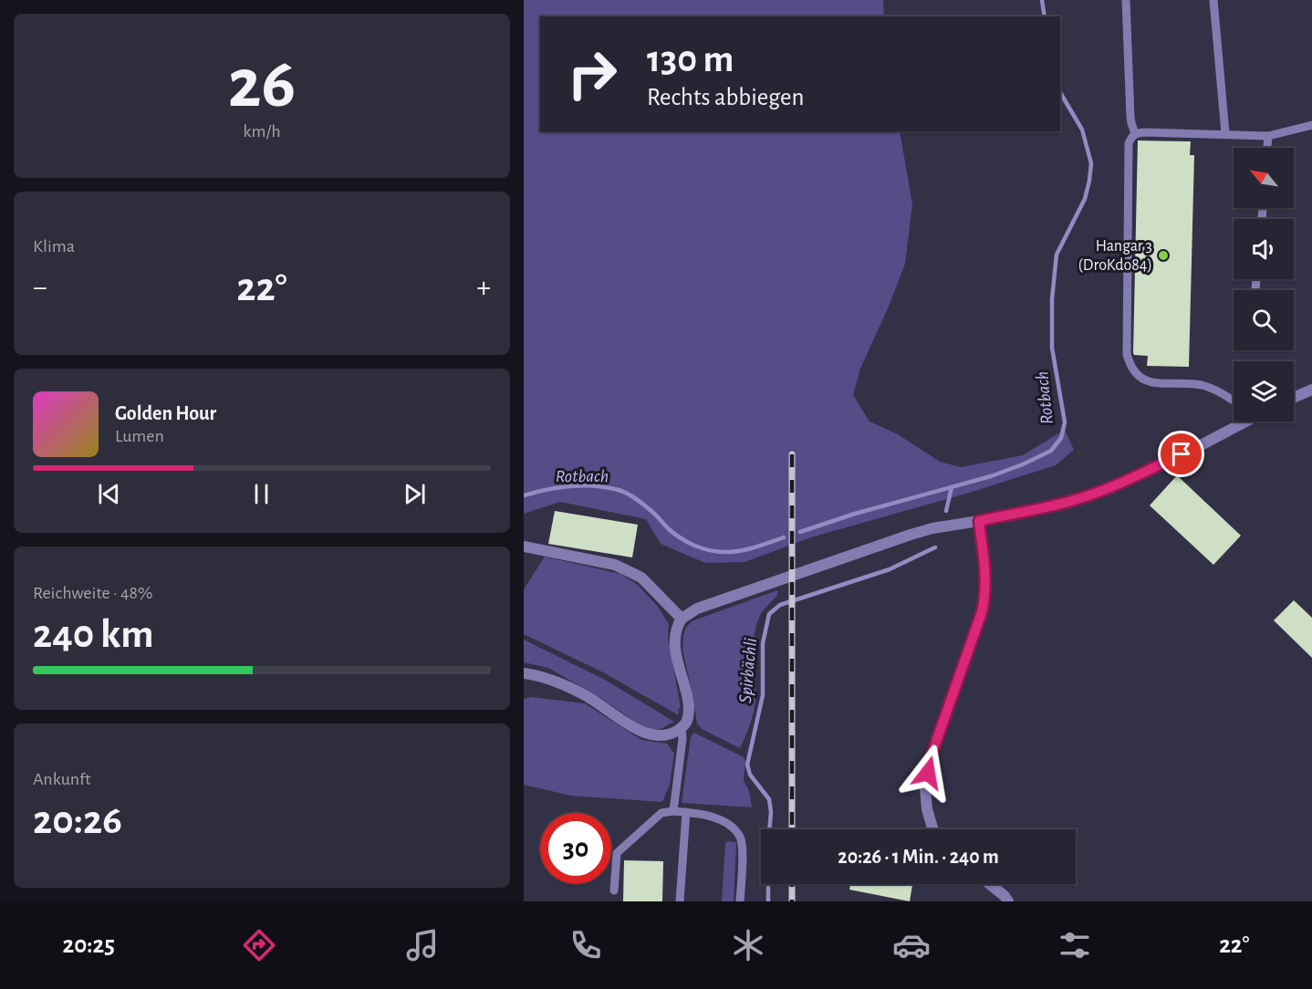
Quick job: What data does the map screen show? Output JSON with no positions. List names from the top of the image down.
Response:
{
  "water": ["Rotbach", "Spirbächli"],
  "places": ["Hangar 3 (DroKdo84)"],
  "north": "top left",
  "page": {
    "tile": [
      ["26", "km/h"],
      "Klima",
      ["Reichweite · 48%", "240 km"],
      ["Ankunft", "20:26"]
    ],
    "turn": ["130 m", "Rechts abbiegen"],
    "heat": ["−", "22°", "+"],
    "song": ["Golden Hour", "Lumen"],
    "limit": "30",
    "trip": "20:26 · 1 Min. · 240 m",
    "tabs": ["20:25", "22°"]
  }
}
